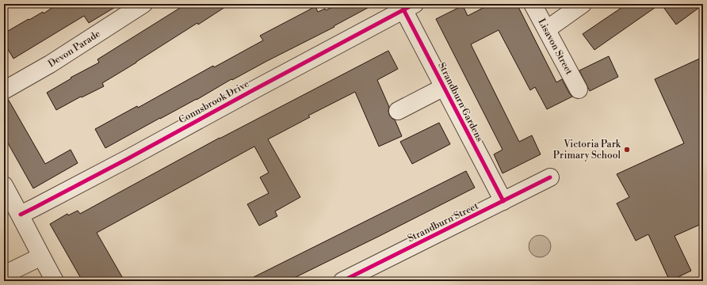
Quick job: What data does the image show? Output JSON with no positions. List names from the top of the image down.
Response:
{
  "streets": {
    "street": [
      "Lisavon Street",
      "Devon Parade",
      "Connsbrook Drive",
      "Strandburn Gardens",
      "Strandburn Street"
    ]
  },
  "crossings": [
    ["Connsbrook Drive", "Strandburn Gardens"],
    ["Strandburn Gardens", "Strandburn Street"]
  ],
  "places": ["Victoria Park Primary School"]
}
